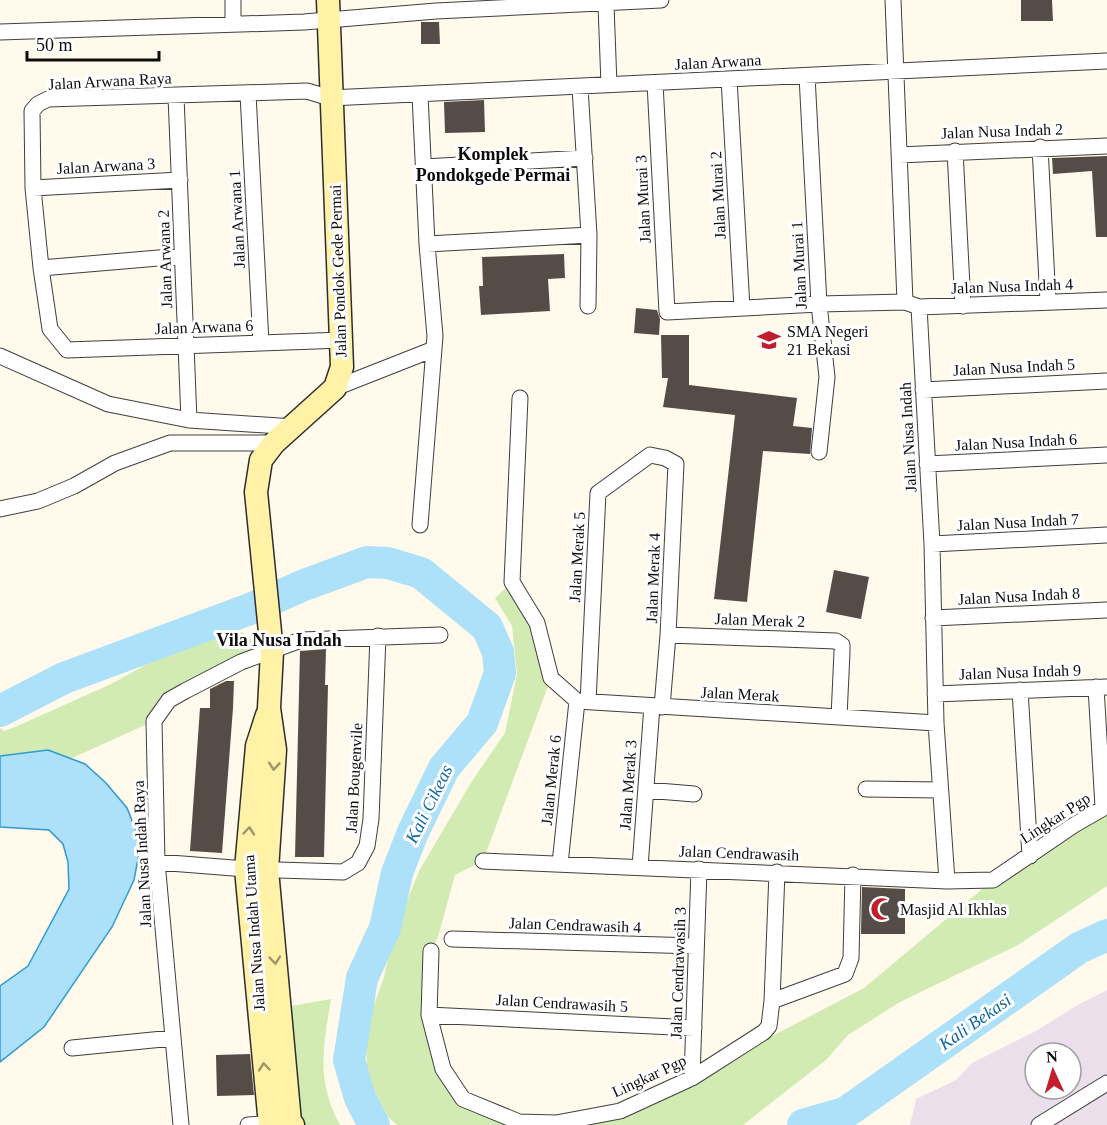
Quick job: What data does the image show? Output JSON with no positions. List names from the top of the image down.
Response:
{
  "streets": {
    "street": [
      "Jalan Arwana",
      "Jalan Arwana Raya",
      "Jalan Nusa Indah 2",
      "Jalan Arwana 3",
      "Jalan Murai 2",
      "Jalan Murai 3",
      "Jalan Arwana 1",
      "Jalan Arwana 2",
      "Jalan Murai 1",
      "Jalan Pondok Gede Permai",
      "Jalan Nusa Indah 4",
      "Jalan Arwana 6",
      "Jalan Nusa Indah 5",
      "Jalan Nusa Indah",
      "Jalan Nusa Indah 6",
      "Jalan Nusa Indah 7",
      "Jalan Merak 5",
      "Jalan Merak 4",
      "Jalan Nusa Indah 8",
      "Jalan Merak 2",
      "Jalan Nusa Indah 9",
      "Jalan Merak",
      "Jalan Bougenvile",
      "Jalan Merak 6",
      "Jalan Merak 3",
      "Lingkar Pgp",
      "Jalan Cendrawasih",
      "Jalan Nusa Indah Raya",
      "Jalan Cendrawasih 4",
      "Jalan Nusa Indah Utama",
      "Jalan Cendrawasih 3",
      "Jalan Cendrawasih 5"
    ]
  },
  "crossings": [
    ["Jalan Arwana", "Jalan Arwana Raya"],
    ["Jalan Arwana", "Jalan Murai 2"],
    ["Jalan Arwana", "Jalan Murai 3"],
    ["Jalan Arwana", "Jalan Murai 1"],
    ["Jalan Arwana", "Jalan Pondok Gede Permai"],
    ["Jalan Arwana", "Jalan Nusa Indah"],
    ["Jalan Arwana Raya", "Jalan Arwana 3"],
    ["Jalan Arwana Raya", "Jalan Arwana 1"],
    ["Jalan Arwana Raya", "Jalan Arwana 2"],
    ["Jalan Arwana Raya", "Jalan Pondok Gede Permai"],
    ["Jalan Arwana Raya", "Jalan Arwana 6"],
    ["Jalan Nusa Indah 2", "Jalan Nusa Indah"],
    ["Jalan Arwana 3", "Jalan Arwana 2"],
    ["Jalan Murai 2", "Jalan Nusa Indah 4"],
    ["Jalan Murai 3", "Jalan Nusa Indah 4"],
    ["Jalan Arwana 1", "Jalan Arwana 6"],
    ["Jalan Arwana 2", "Jalan Arwana 6"],
    ["Jalan Murai 1", "Jalan Nusa Indah 4"],
    ["Jalan Pondok Gede Permai", "Jalan Arwana 6"],
    ["Jalan Nusa Indah 4", "Jalan Nusa Indah"],
    ["Jalan Nusa Indah 5", "Jalan Nusa Indah"],
    ["Jalan Nusa Indah", "Jalan Nusa Indah 6"],
    ["Jalan Nusa Indah", "Jalan Nusa Indah 7"],
    ["Jalan Nusa Indah", "Jalan Nusa Indah 8"],
    ["Jalan Nusa Indah", "Jalan Nusa Indah 9"],
    ["Jalan Nusa Indah", "Jalan Merak"],
    ["Jalan Nusa Indah", "Jalan Cendrawasih"],
    ["Jalan Merak 5", "Jalan Merak 4"],
    ["Jalan Merak 5", "Jalan Merak"],
    ["Jalan Merak 5", "Jalan Merak 6"],
    ["Jalan Merak 4", "Jalan Merak 2"],
    ["Jalan Merak 4", "Jalan Merak"],
    ["Jalan Merak 4", "Jalan Merak 3"],
    ["Jalan Merak 2", "Jalan Merak"],
    ["Jalan Merak", "Jalan Merak 6"],
    ["Jalan Merak", "Jalan Merak 3"],
    ["Jalan Bougenvile", "Jalan Nusa Indah Raya"],
    ["Jalan Bougenvile", "Jalan Nusa Indah Utama"],
    ["Jalan Merak 6", "Jalan Cendrawasih"],
    ["Jalan Merak 3", "Jalan Cendrawasih"],
    ["Lingkar Pgp", "Jalan Cendrawasih"],
    ["Lingkar Pgp", "Jalan Cendrawasih 3"],
    ["Lingkar Pgp", "Jalan Cendrawasih 5"],
    ["Jalan Cendrawasih", "Jalan Cendrawasih 3"],
    ["Jalan Nusa Indah Raya", "Jalan Nusa Indah Utama"],
    ["Jalan Cendrawasih 4", "Jalan Cendrawasih 3"],
    ["Jalan Cendrawasih 3", "Jalan Cendrawasih 5"]
  ],
  "districts": ["Komplek Pondokgede Permai", "Vila Nusa Indah"],
  "water": ["Kali Cikeas", "Kali Bekasi"],
  "places": {
    "school or university": ["SMA Negeri 21 Bekasi"],
    "mosque": ["Masjid Al Ikhlas"]
  },
  "scale_bar": "50 m",
  "north": "top"
}
